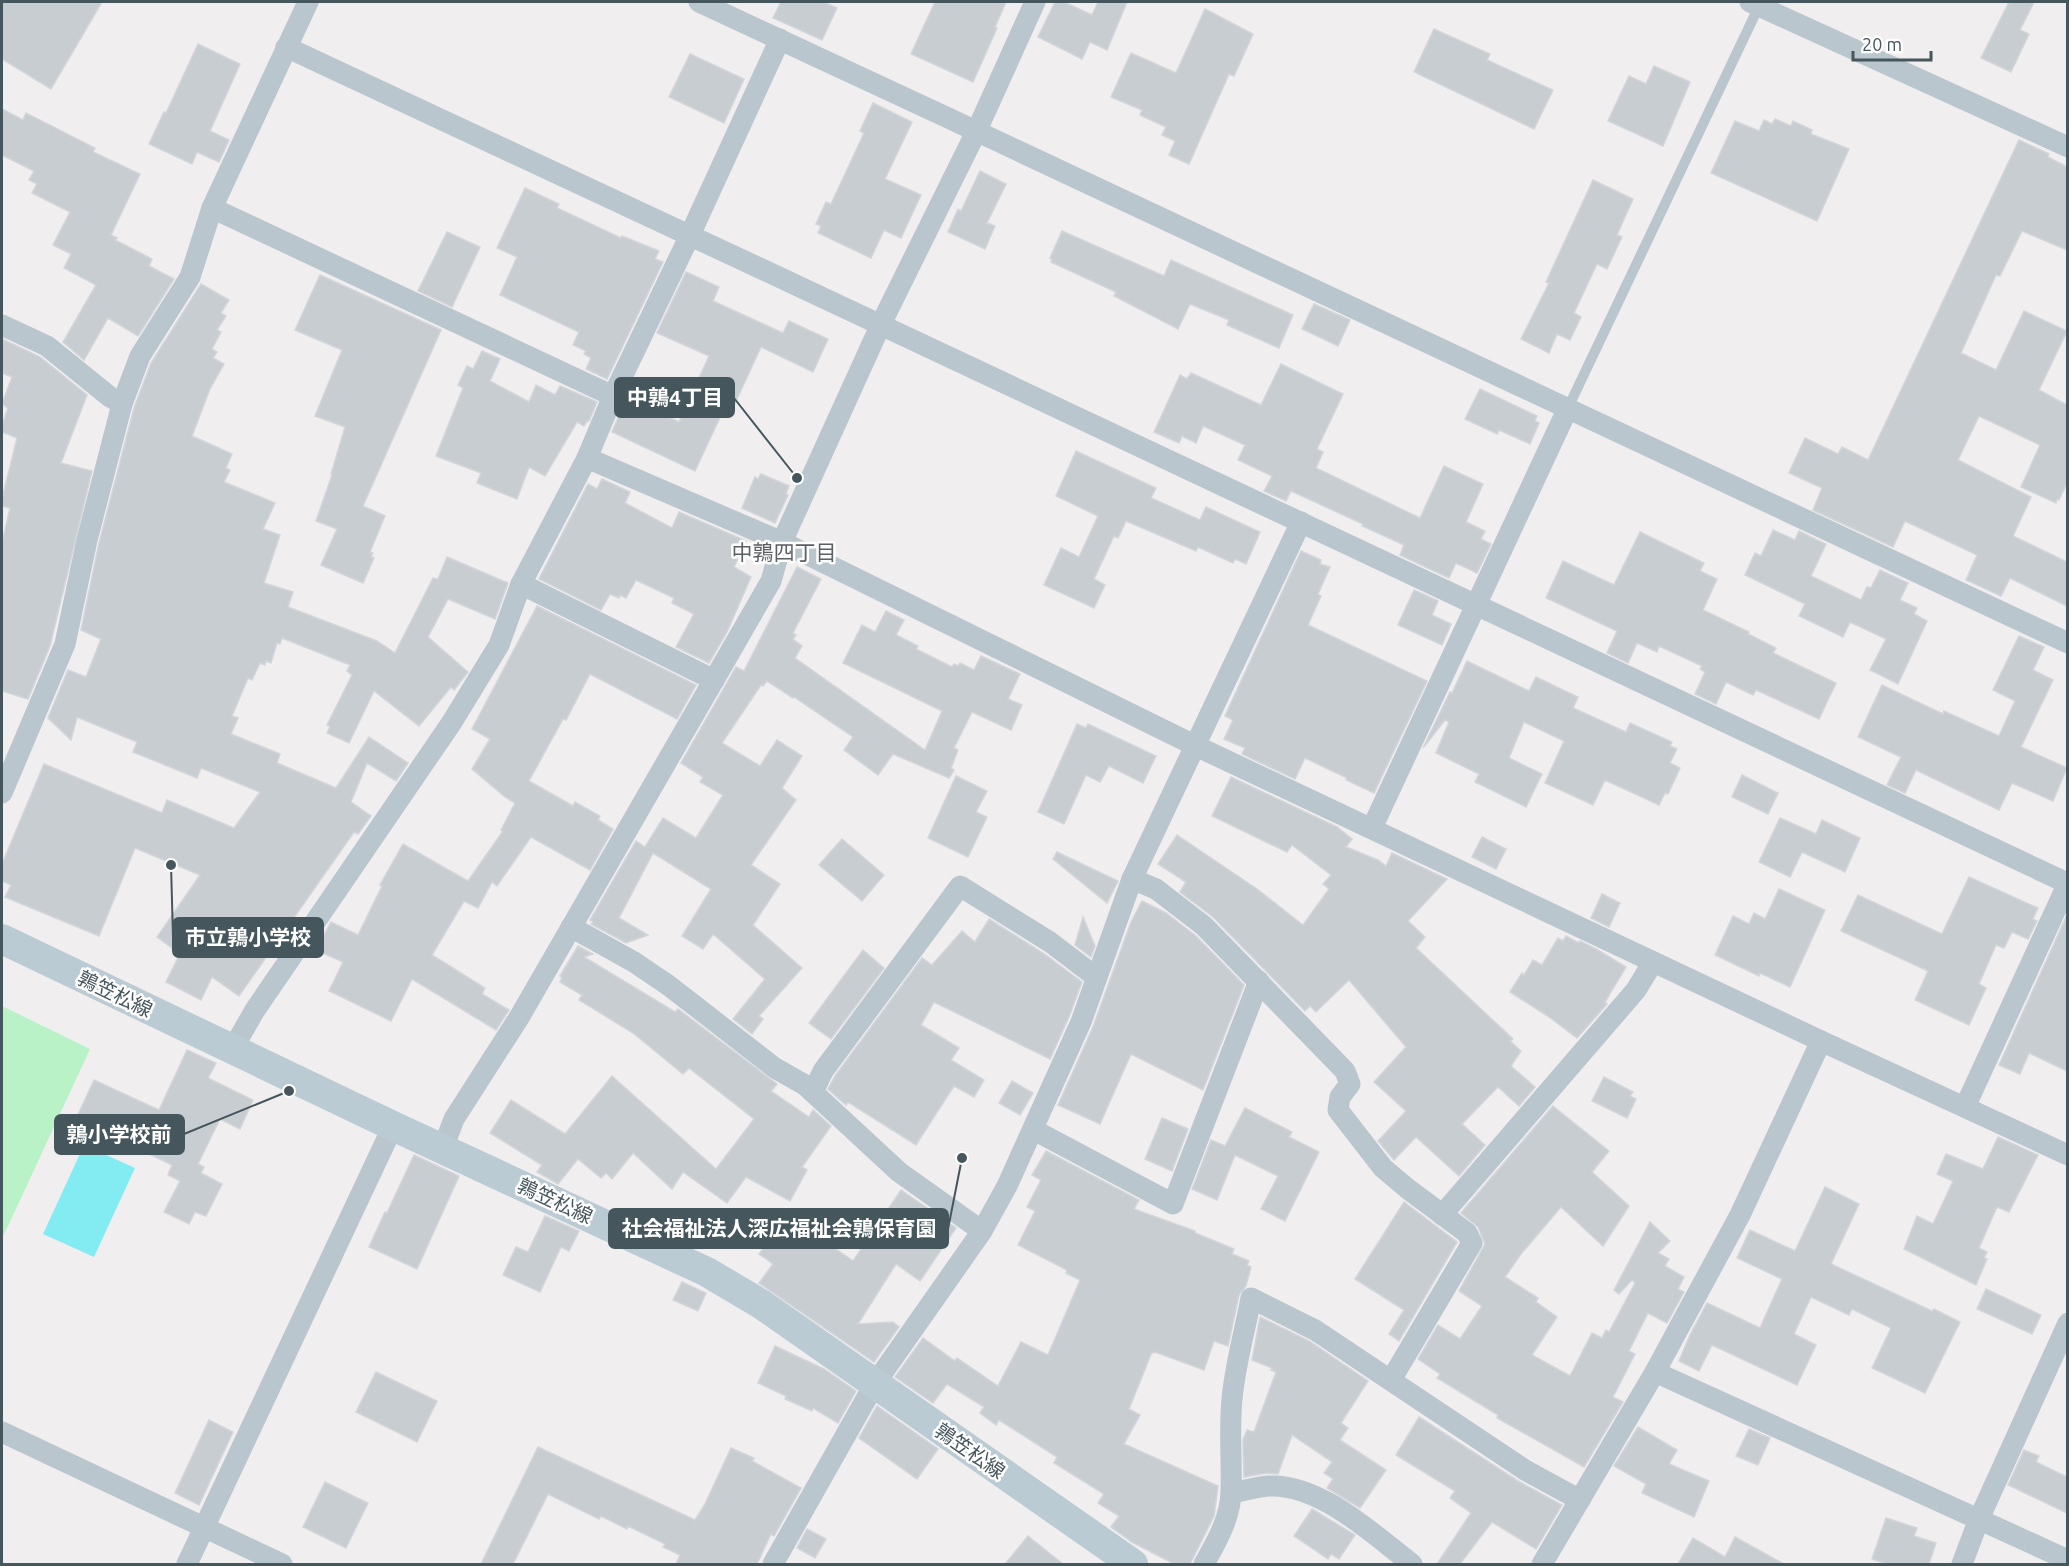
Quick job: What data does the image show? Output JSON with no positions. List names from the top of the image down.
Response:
{
  "streets": {
    "main road": ["鶉笠松線"]
  },
  "districts": ["中鶉四丁目"],
  "places": [
    "中鶉4丁目",
    "市立鶉小学校",
    "鶉小学校前",
    "社会福祉法人深広福祉会鶉保育園"
  ],
  "scale_bar": "20 m"
}
